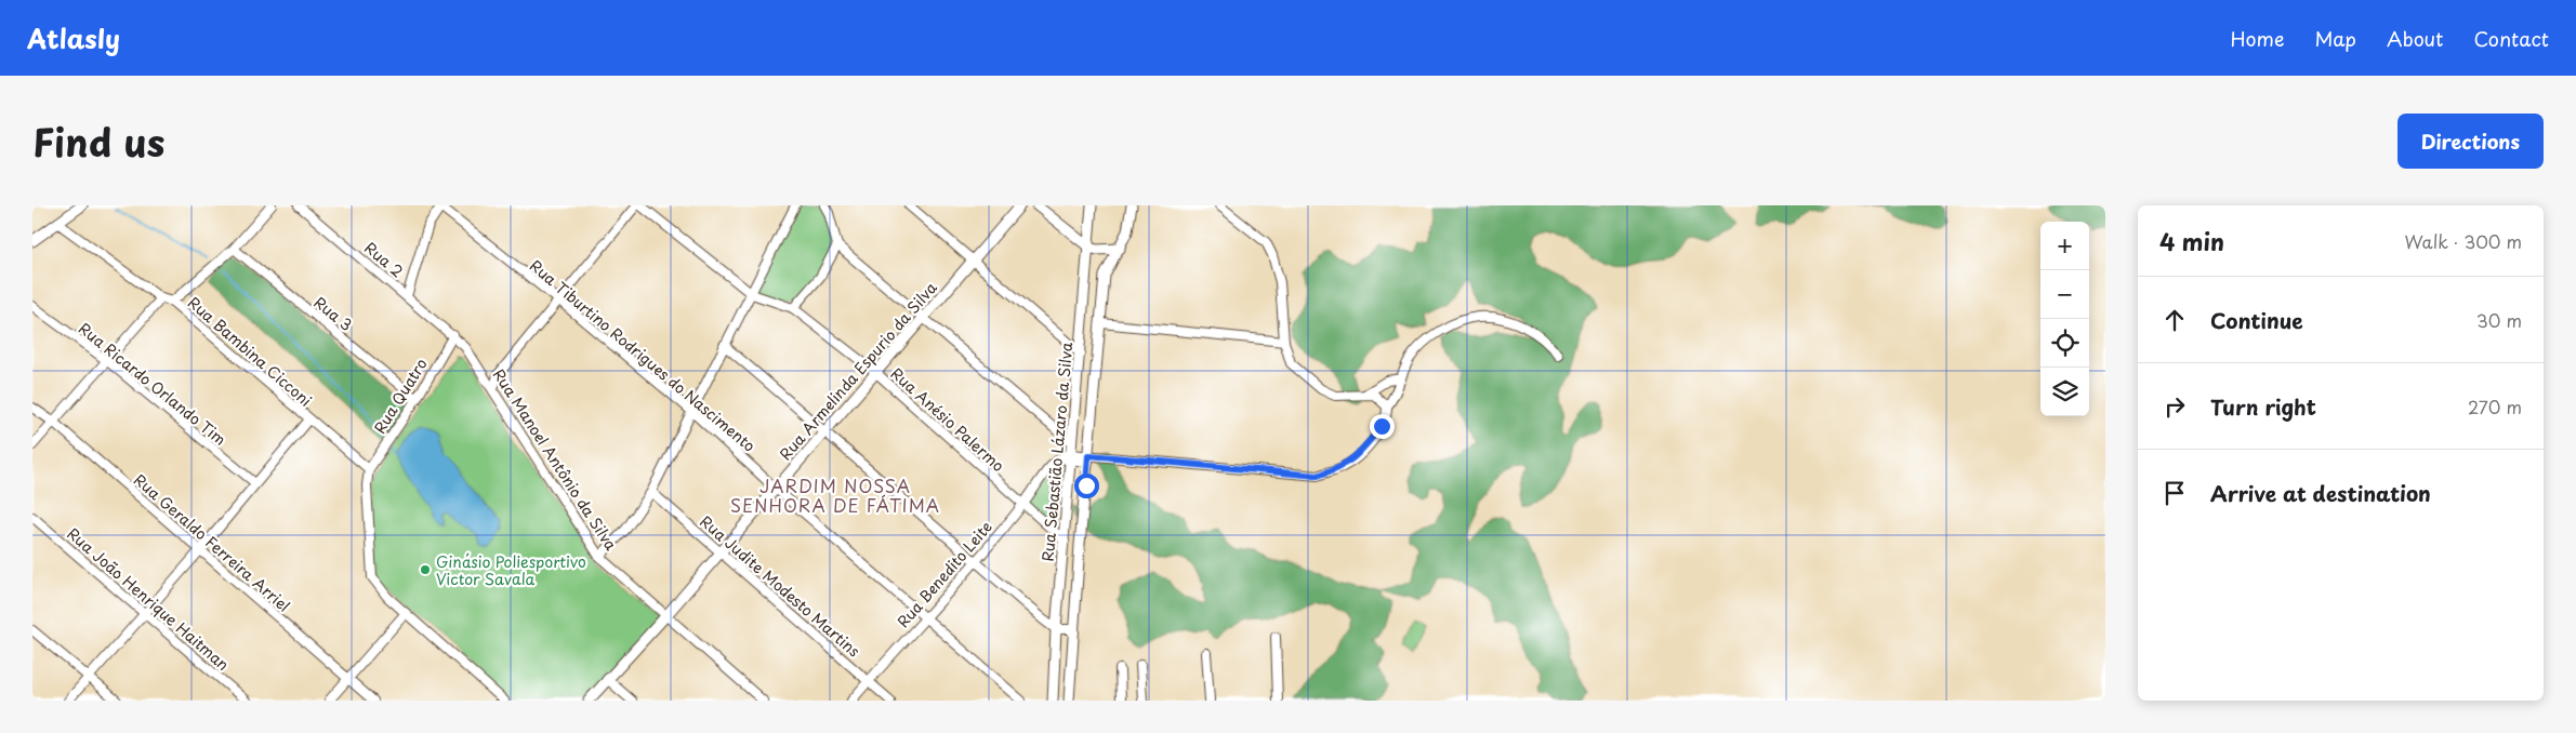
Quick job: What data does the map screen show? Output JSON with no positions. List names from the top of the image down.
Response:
{
  "streets": {
    "street": [
      "Rua 2",
      "Rua 3",
      "Rua Bambina Cicconi",
      "Rua Tiburtino Rodrigues do Nascimento",
      "Rua Armelinda Espurio da Silva",
      "Rua Ricardo Orlando Tim",
      "Rua Quatro",
      "Rua Anésio Palermo",
      "Rua Sebastião Lázaro da Silva",
      "Rua Manoel Antônio da Silva",
      "Rua Geraldo Ferreira Arriel",
      "Rua Benedito Leite",
      "Rua Judite Modesto Martins",
      "Rua João Henrique Haitman"
    ]
  },
  "crossings": [
    ["Rua 2", "Rua Quatro"],
    ["Rua 2", "Rua Manoel Antônio da Silva"],
    ["Rua 3", "Rua Quatro"],
    ["Rua Bambina Cicconi", "Rua Quatro"],
    ["Rua Tiburtino Rodrigues do Nascimento", "Rua Armelinda Espurio da Silva"],
    ["Rua Tiburtino Rodrigues do Nascimento", "Rua Benedito Leite"],
    ["Rua Armelinda Espurio da Silva", "Rua Anésio Palermo"],
    ["Rua Armelinda Espurio da Silva", "Rua Manoel Antônio da Silva"],
    ["Rua Armelinda Espurio da Silva", "Rua Judite Modesto Martins"],
    ["Rua Quatro", "Rua Manoel Antônio da Silva"],
    ["Rua Anésio Palermo", "Rua Sebastião Lázaro da Silva"],
    ["Rua Anésio Palermo", "Rua Benedito Leite"],
    ["Rua Sebastião Lázaro da Silva", "Rua Benedito Leite"],
    ["Rua Benedito Leite", "Rua Judite Modesto Martins"]
  ],
  "districts": ["JARDIM NOSSA SENHORA DE FÁTIMA"],
  "places": ["Ginásio Poliesportivo Victor Savala"],
  "page": {
    "header": "Atlasly",
    "nav": [
      "Home",
      "Map",
      "About",
      "Contact"
    ],
    "title": "Find us",
    "buttons": "Directions",
    "heading": ["4 min", "Walk · 300 m"],
    "map_buttons": ["+", "−"],
    "list": [
      ["Continue", "30 m"],
      ["Turn right", "270 m"],
      "Arrive at destination"
    ]
  }
}
